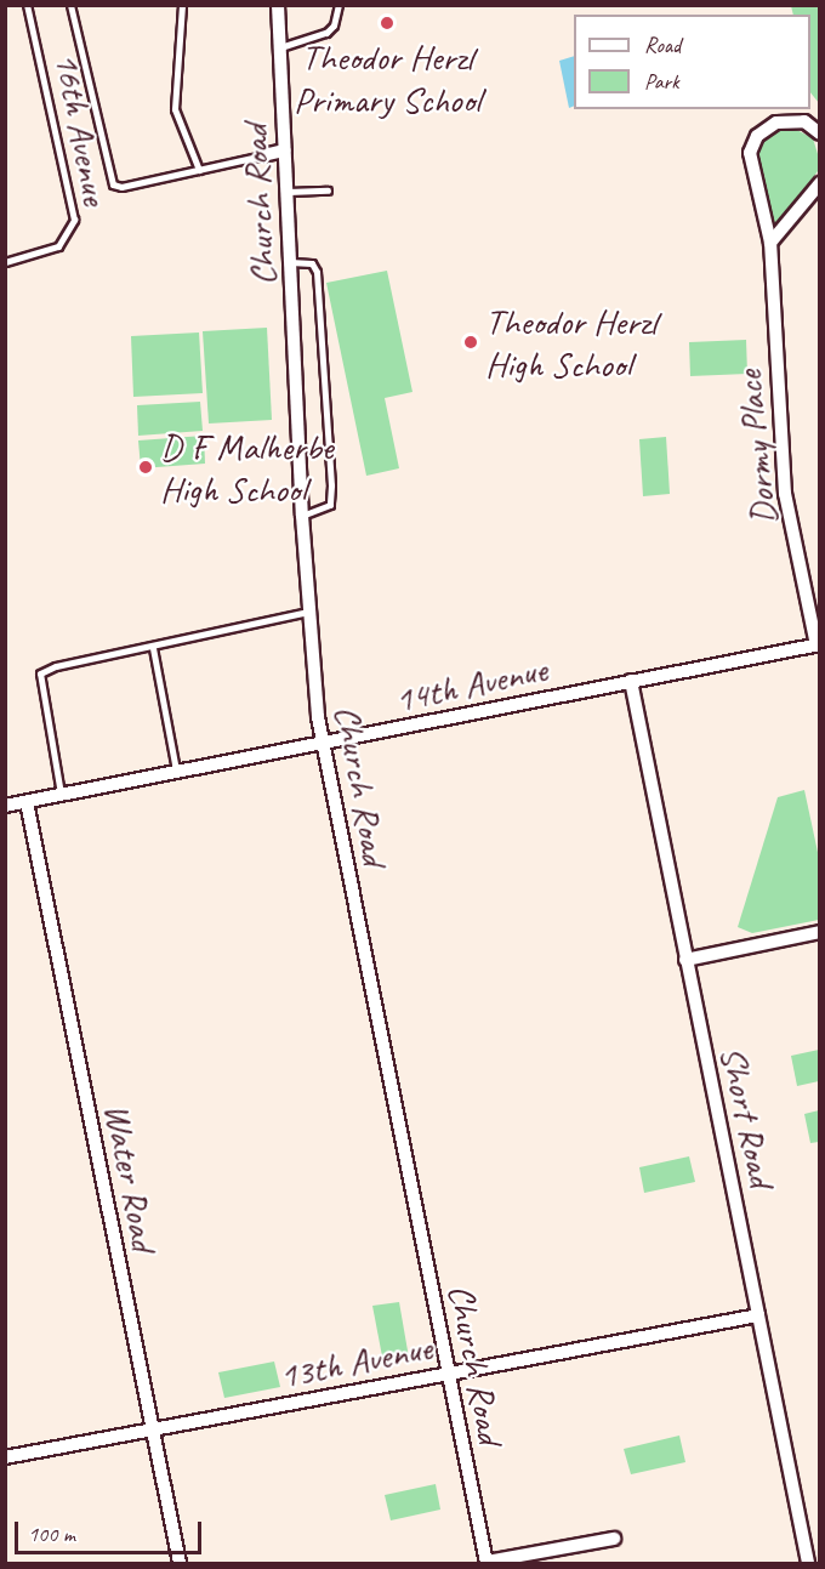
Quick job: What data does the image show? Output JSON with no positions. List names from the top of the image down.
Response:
{
  "streets": {
    "street": [
      "Church Road",
      "Dormy Place",
      "14th Avenue",
      "Short Road",
      "Water Road",
      "13th Avenue"
    ],
    "lane": ["16th Avenue"]
  },
  "crossings": [
    ["Church Road", "14th Avenue"],
    ["Church Road", "13th Avenue"],
    ["Dormy Place", "14th Avenue"],
    ["14th Avenue", "Short Road"],
    ["14th Avenue", "Water Road"],
    ["Short Road", "13th Avenue"],
    ["Water Road", "13th Avenue"]
  ],
  "places": ["Theodor Herzl Primary School", "Theodor Herzl High School", "D F Malherbe High School"],
  "legend": ["Road", "Park"],
  "scale_bar": "100 m"
}
